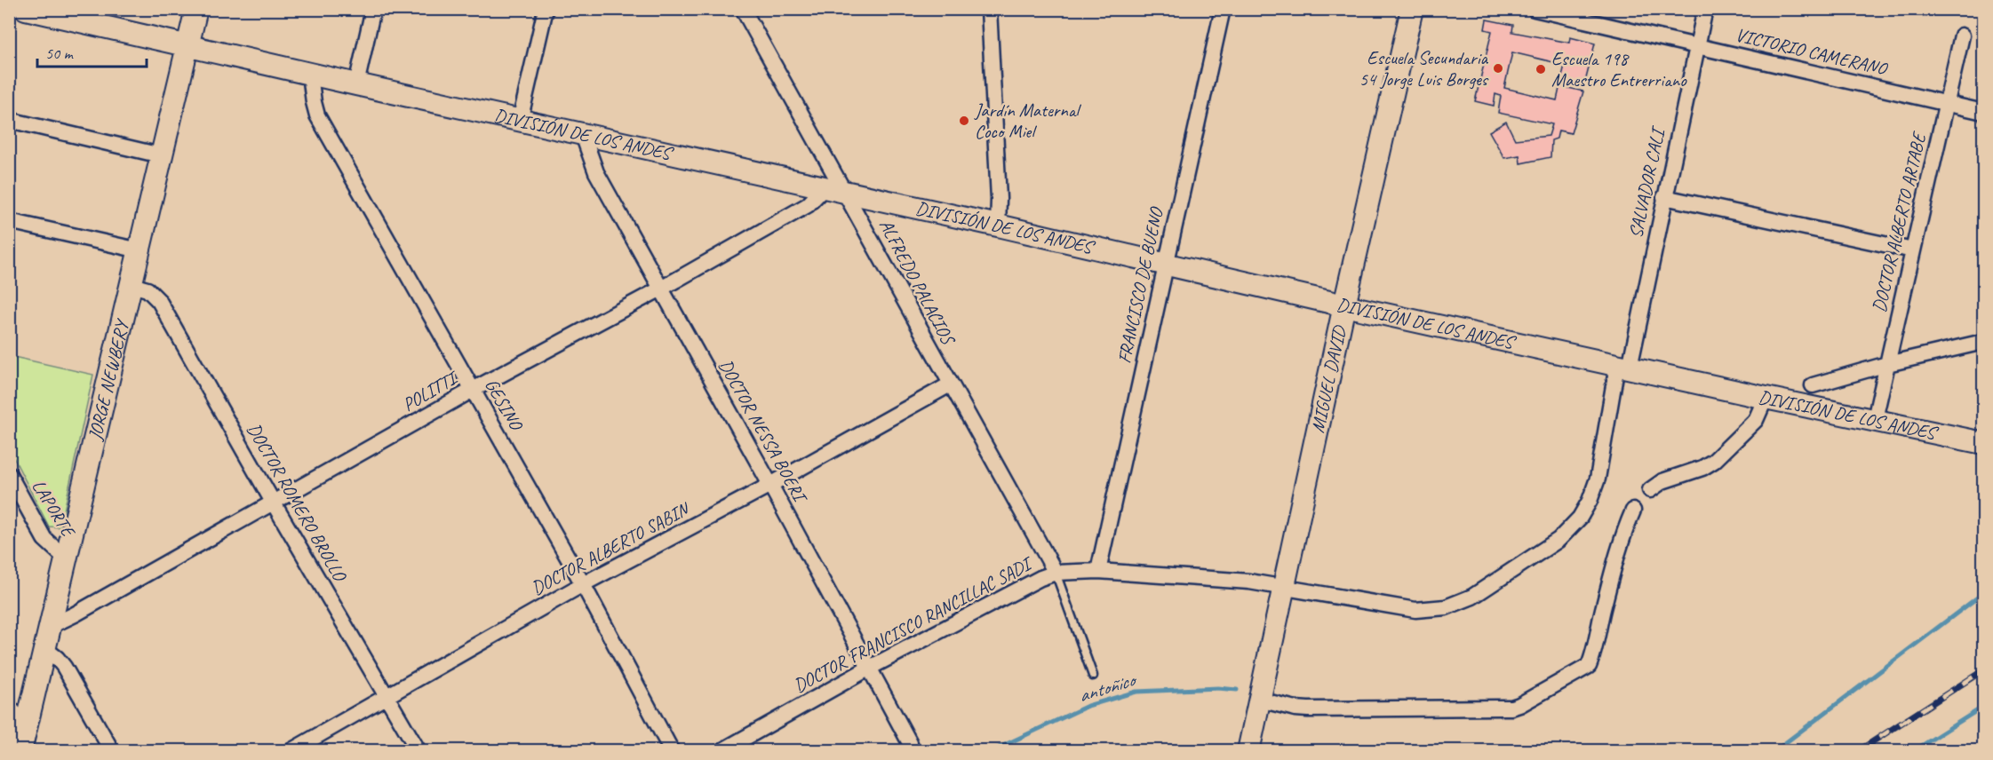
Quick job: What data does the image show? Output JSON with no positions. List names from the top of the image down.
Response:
{
  "streets": {
    "street": [
      "VICTORIO CAMERANO",
      "DIVISIÓN DE LOS ANDES",
      "SALVADOR CALI",
      "DOCTOR ALBERTO ARTABE",
      "ALFREDO PALACIOS",
      "FRANCISCO DE BUENO",
      "JORGE NEWBERY",
      "MIGUEL DAVID",
      "POLITTI",
      "GESINO",
      "DOCTOR NESSA BOERI",
      "DOCTOR ROMERO BROLLO",
      "LAPORTE",
      "DOCTOR ALBERTO SABIN",
      "DOCTOR FRANCISCO RANCILLAC SADI"
    ]
  },
  "crossings": [
    ["VICTORIO CAMERANO", "SALVADOR CALI"],
    ["VICTORIO CAMERANO", "DOCTOR ALBERTO ARTABE"],
    ["DIVISIÓN DE LOS ANDES", "SALVADOR CALI"],
    ["DIVISIÓN DE LOS ANDES", "DOCTOR ALBERTO ARTABE"],
    ["DIVISIÓN DE LOS ANDES", "ALFREDO PALACIOS"],
    ["DIVISIÓN DE LOS ANDES", "FRANCISCO DE BUENO"],
    ["DIVISIÓN DE LOS ANDES", "JORGE NEWBERY"],
    ["DIVISIÓN DE LOS ANDES", "MIGUEL DAVID"],
    ["DIVISIÓN DE LOS ANDES", "POLITTI"],
    ["DIVISIÓN DE LOS ANDES", "GESINO"],
    ["DIVISIÓN DE LOS ANDES", "DOCTOR NESSA BOERI"],
    ["SALVADOR CALI", "DOCTOR FRANCISCO RANCILLAC SADI"],
    ["ALFREDO PALACIOS", "DOCTOR ALBERTO SABIN"],
    ["ALFREDO PALACIOS", "DOCTOR FRANCISCO RANCILLAC SADI"],
    ["FRANCISCO DE BUENO", "DOCTOR FRANCISCO RANCILLAC SADI"],
    ["JORGE NEWBERY", "POLITTI"],
    ["JORGE NEWBERY", "DOCTOR ROMERO BROLLO"],
    ["JORGE NEWBERY", "LAPORTE"],
    ["MIGUEL DAVID", "DOCTOR FRANCISCO RANCILLAC SADI"],
    ["POLITTI", "GESINO"],
    ["POLITTI", "DOCTOR NESSA BOERI"],
    ["POLITTI", "DOCTOR ROMERO BROLLO"],
    ["GESINO", "DOCTOR ALBERTO SABIN"],
    ["DOCTOR NESSA BOERI", "DOCTOR ALBERTO SABIN"],
    ["DOCTOR NESSA BOERI", "DOCTOR FRANCISCO RANCILLAC SADI"],
    ["DOCTOR ROMERO BROLLO", "DOCTOR ALBERTO SABIN"]
  ],
  "water": ["antoñico"],
  "places": ["Escuela Secundaria 54 Jorge Luis Borges", "Escuela 198 Maestro Entrerriano", "Jardín Maternal Coco Miel"],
  "scale_bar": "50 m"
}
